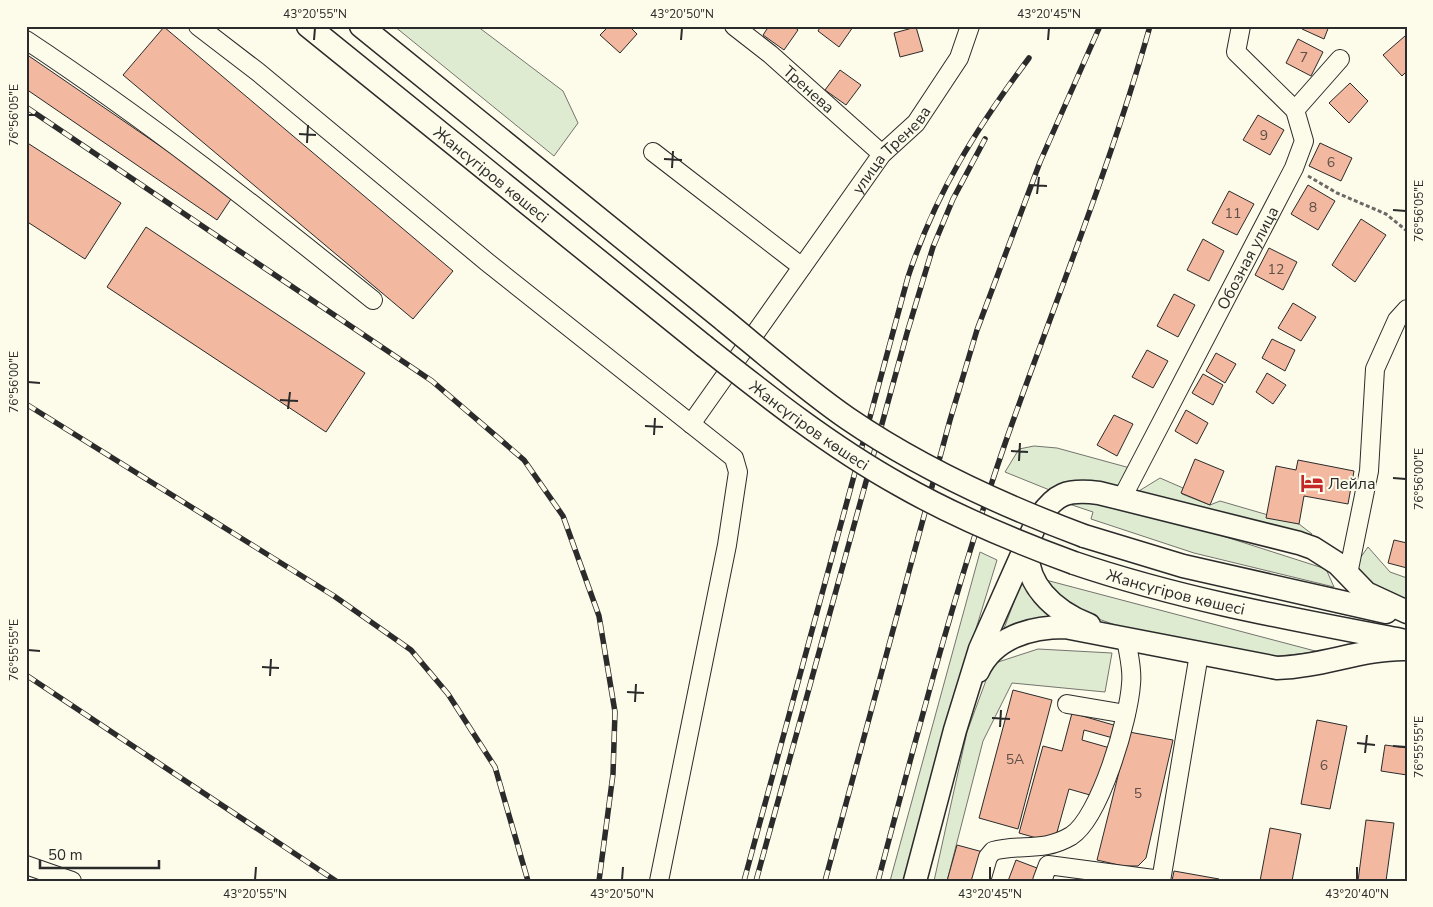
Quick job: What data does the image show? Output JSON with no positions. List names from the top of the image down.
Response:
{
  "streets": {
    "main road": ["Жансүгіров көшесі"],
    "street": ["Тренева", "улица Тренева", "Обозная улица"]
  },
  "crossings": [
    ["Тренева", "улица Тренева"]
  ],
  "places": {
    "hotel": ["Лейла"]
  },
  "house_numbers": [
    "7",
    "9",
    "6",
    "8",
    "11",
    "12",
    "5А",
    "6",
    "5"
  ],
  "scale_bar": "50 m",
  "coordinates": [
    "43°20'55\"N",
    "43°20'50\"N",
    "43°20'45\"N",
    "76°56'05\"E",
    "76°56'00\"E",
    "76°55'55\"E",
    "43°20'40\"N"
  ]
}
